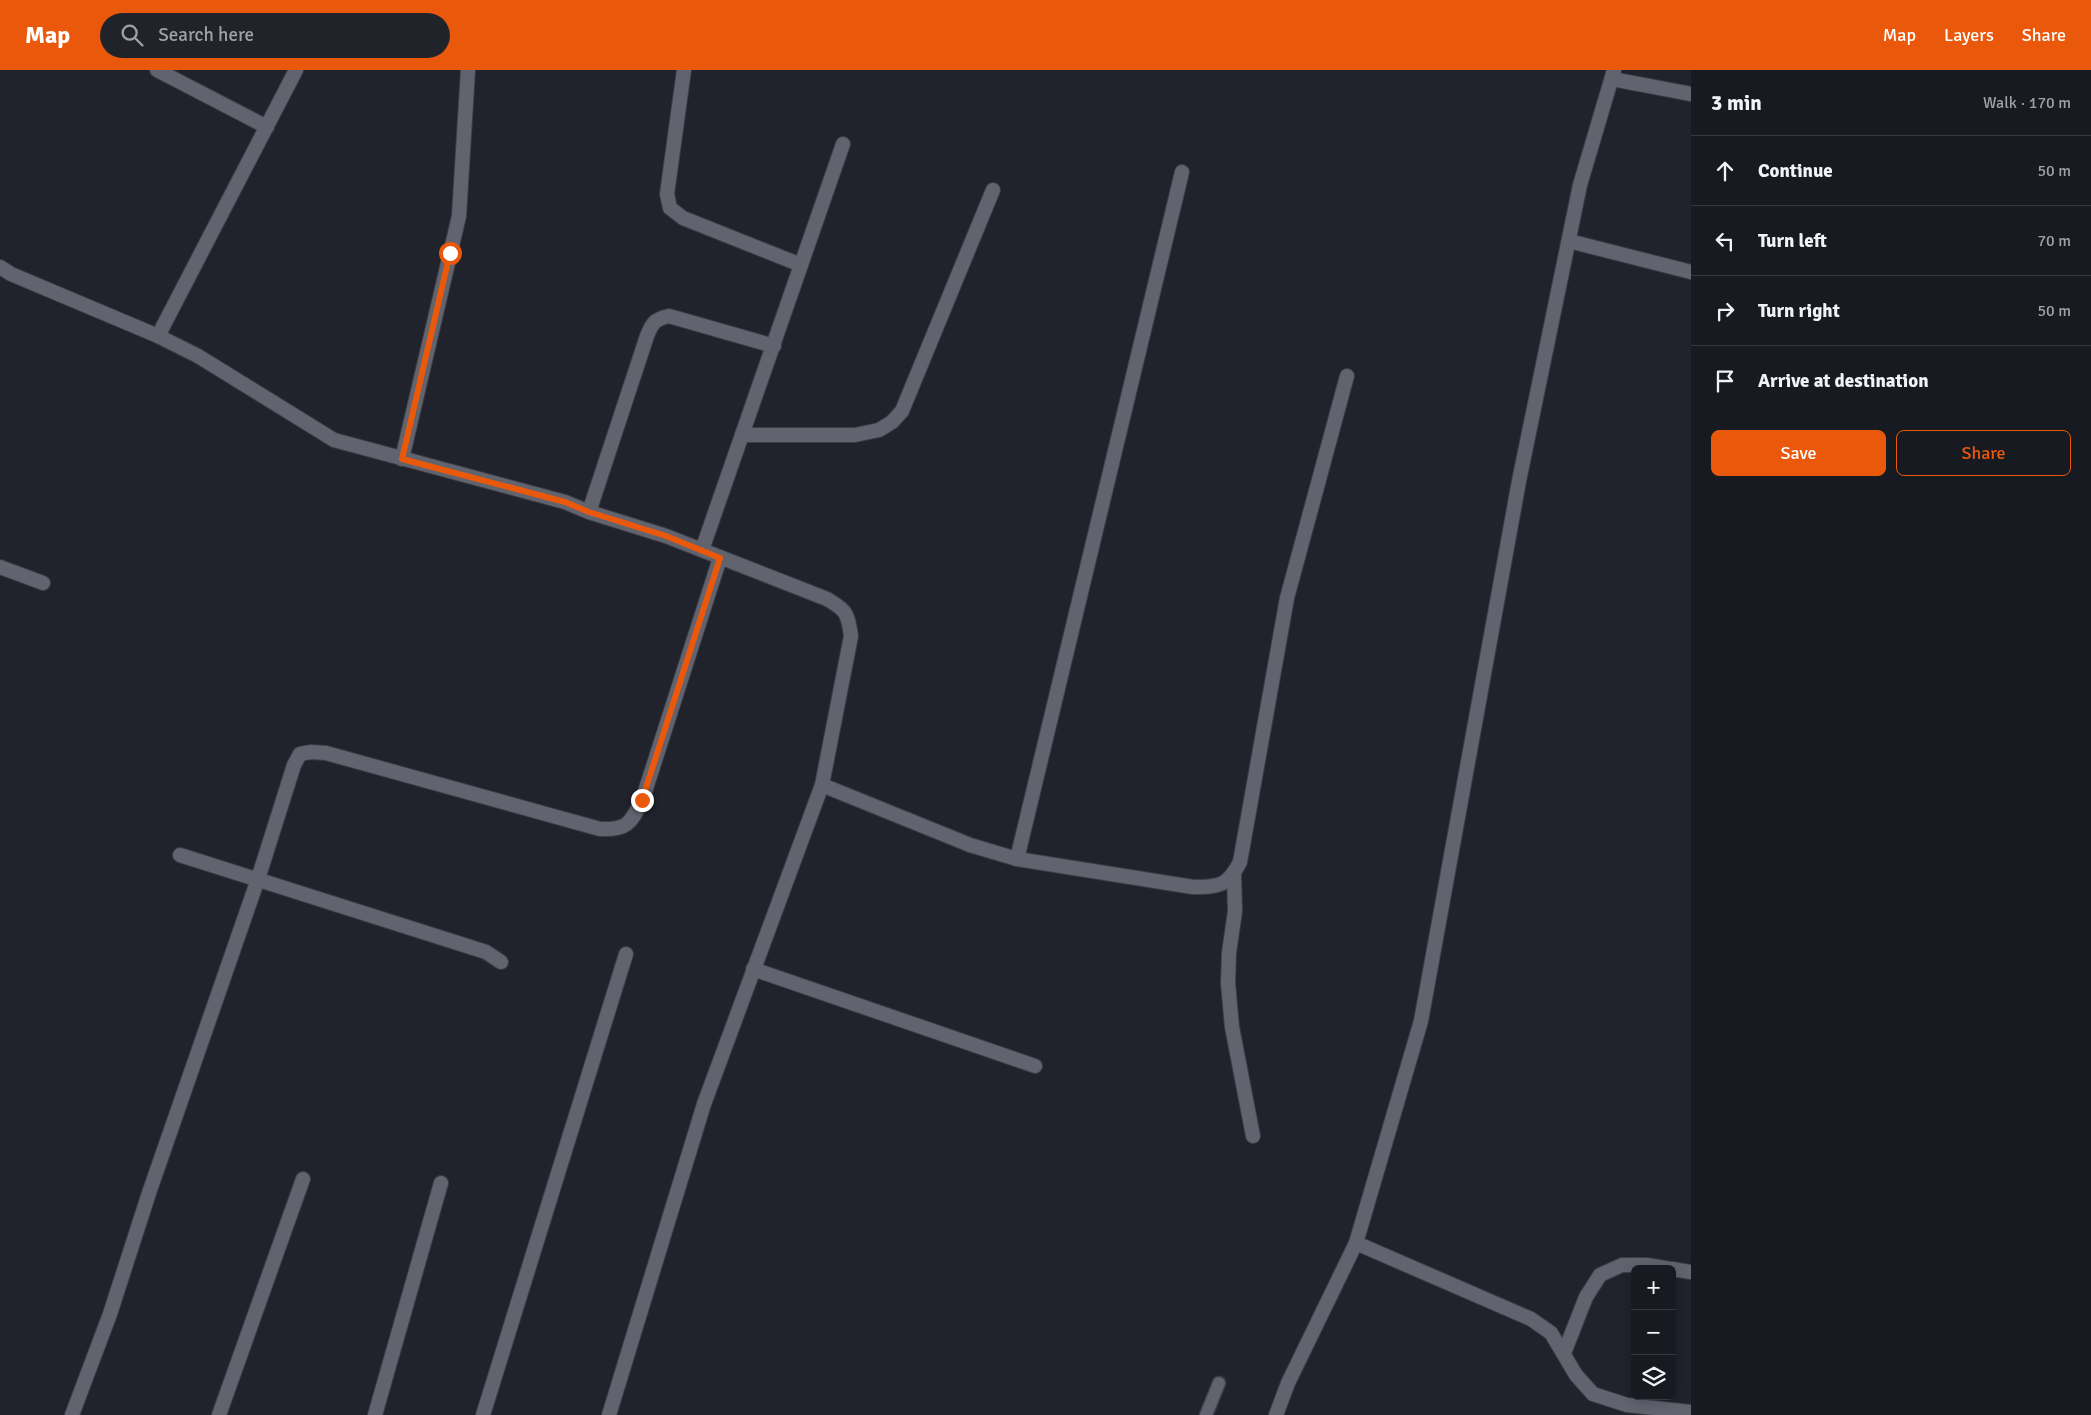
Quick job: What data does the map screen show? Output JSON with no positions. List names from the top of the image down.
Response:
{
  "page": {
    "header": "Map",
    "search": "Search here",
    "nav": ["Map", "Layers", "Share"],
    "heading": ["3 min", "Walk · 170 m"],
    "list": [
      ["Continue", "50 m"],
      ["Turn left", "70 m"],
      ["Turn right", "50 m"],
      "Arrive at destination"
    ],
    "buttons": ["Save", "Share"],
    "map_buttons": ["+", "−"]
  }
}
